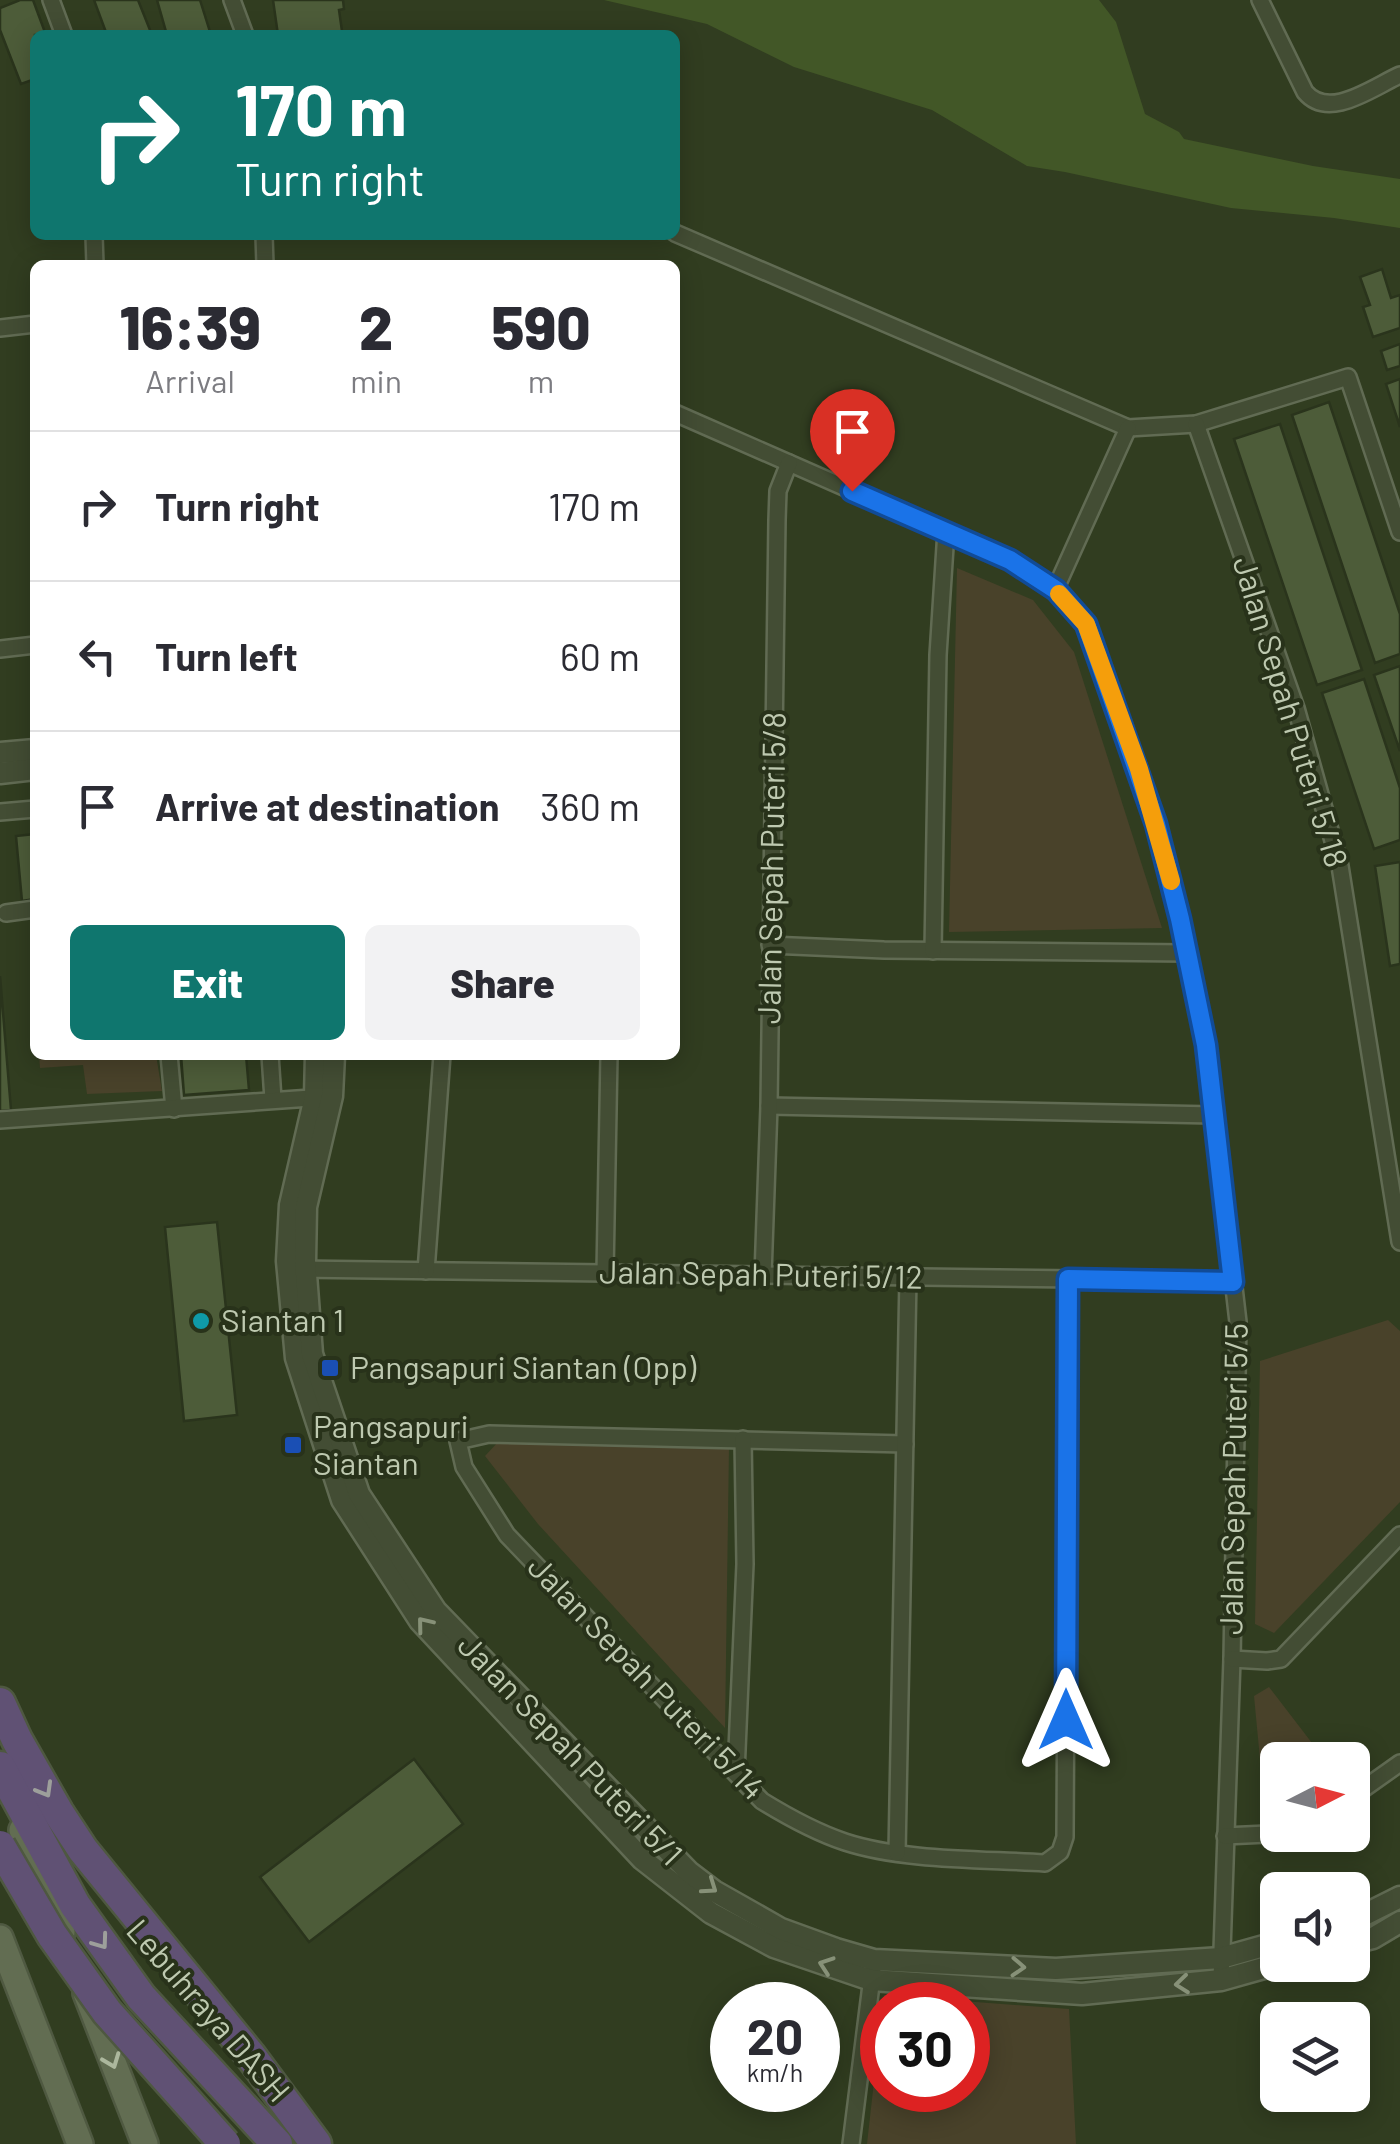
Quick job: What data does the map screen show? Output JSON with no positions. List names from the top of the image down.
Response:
{
  "streets": {
    "highway": ["Lebuhraya DASH"],
    "street": [
      "Jalan Sepah Puteri 5/18",
      "Jalan Sepah Puteri 5/8",
      "Jalan Sepah Puteri 5/12",
      "Jalan Sepah Puteri 5/5",
      "Jalan Sepah Puteri 5/14",
      "Jalan Sepah Puteri 5/1"
    ]
  },
  "crossings": [
    ["Jalan Sepah Puteri 5/8", "Jalan Sepah Puteri 5/12"],
    ["Jalan Sepah Puteri 5/8", "Jalan Sepah Puteri 5/5"],
    ["Jalan Sepah Puteri 5/12", "Jalan Sepah Puteri 5/5"],
    ["Jalan Sepah Puteri 5/12", "Jalan Sepah Puteri 5/14"],
    ["Jalan Sepah Puteri 5/12", "Jalan Sepah Puteri 5/1"],
    ["Jalan Sepah Puteri 5/5", "Jalan Sepah Puteri 5/1"]
  ],
  "places": {
    "other": ["Siantan 1"],
    "transit": ["Pangsapuri Siantan (Opp)", "Pangsapuri Siantan"]
  },
  "north": "right",
  "page": {
    "turn": ["170 m", "Turn right"],
    "eta": [
      "16:39",
      "Arrival",
      "2",
      "min",
      "590",
      "m"
    ],
    "list": [
      {
        "name": "Turn right",
        "value": "170 m"
      },
      {
        "name": "Turn left",
        "value": "60 m"
      },
      {
        "name": "Arrive at destination",
        "value": "360 m"
      }
    ],
    "buttons": ["Exit", "Share"],
    "speed": "20 km/h",
    "limit": "30"
  }
}
